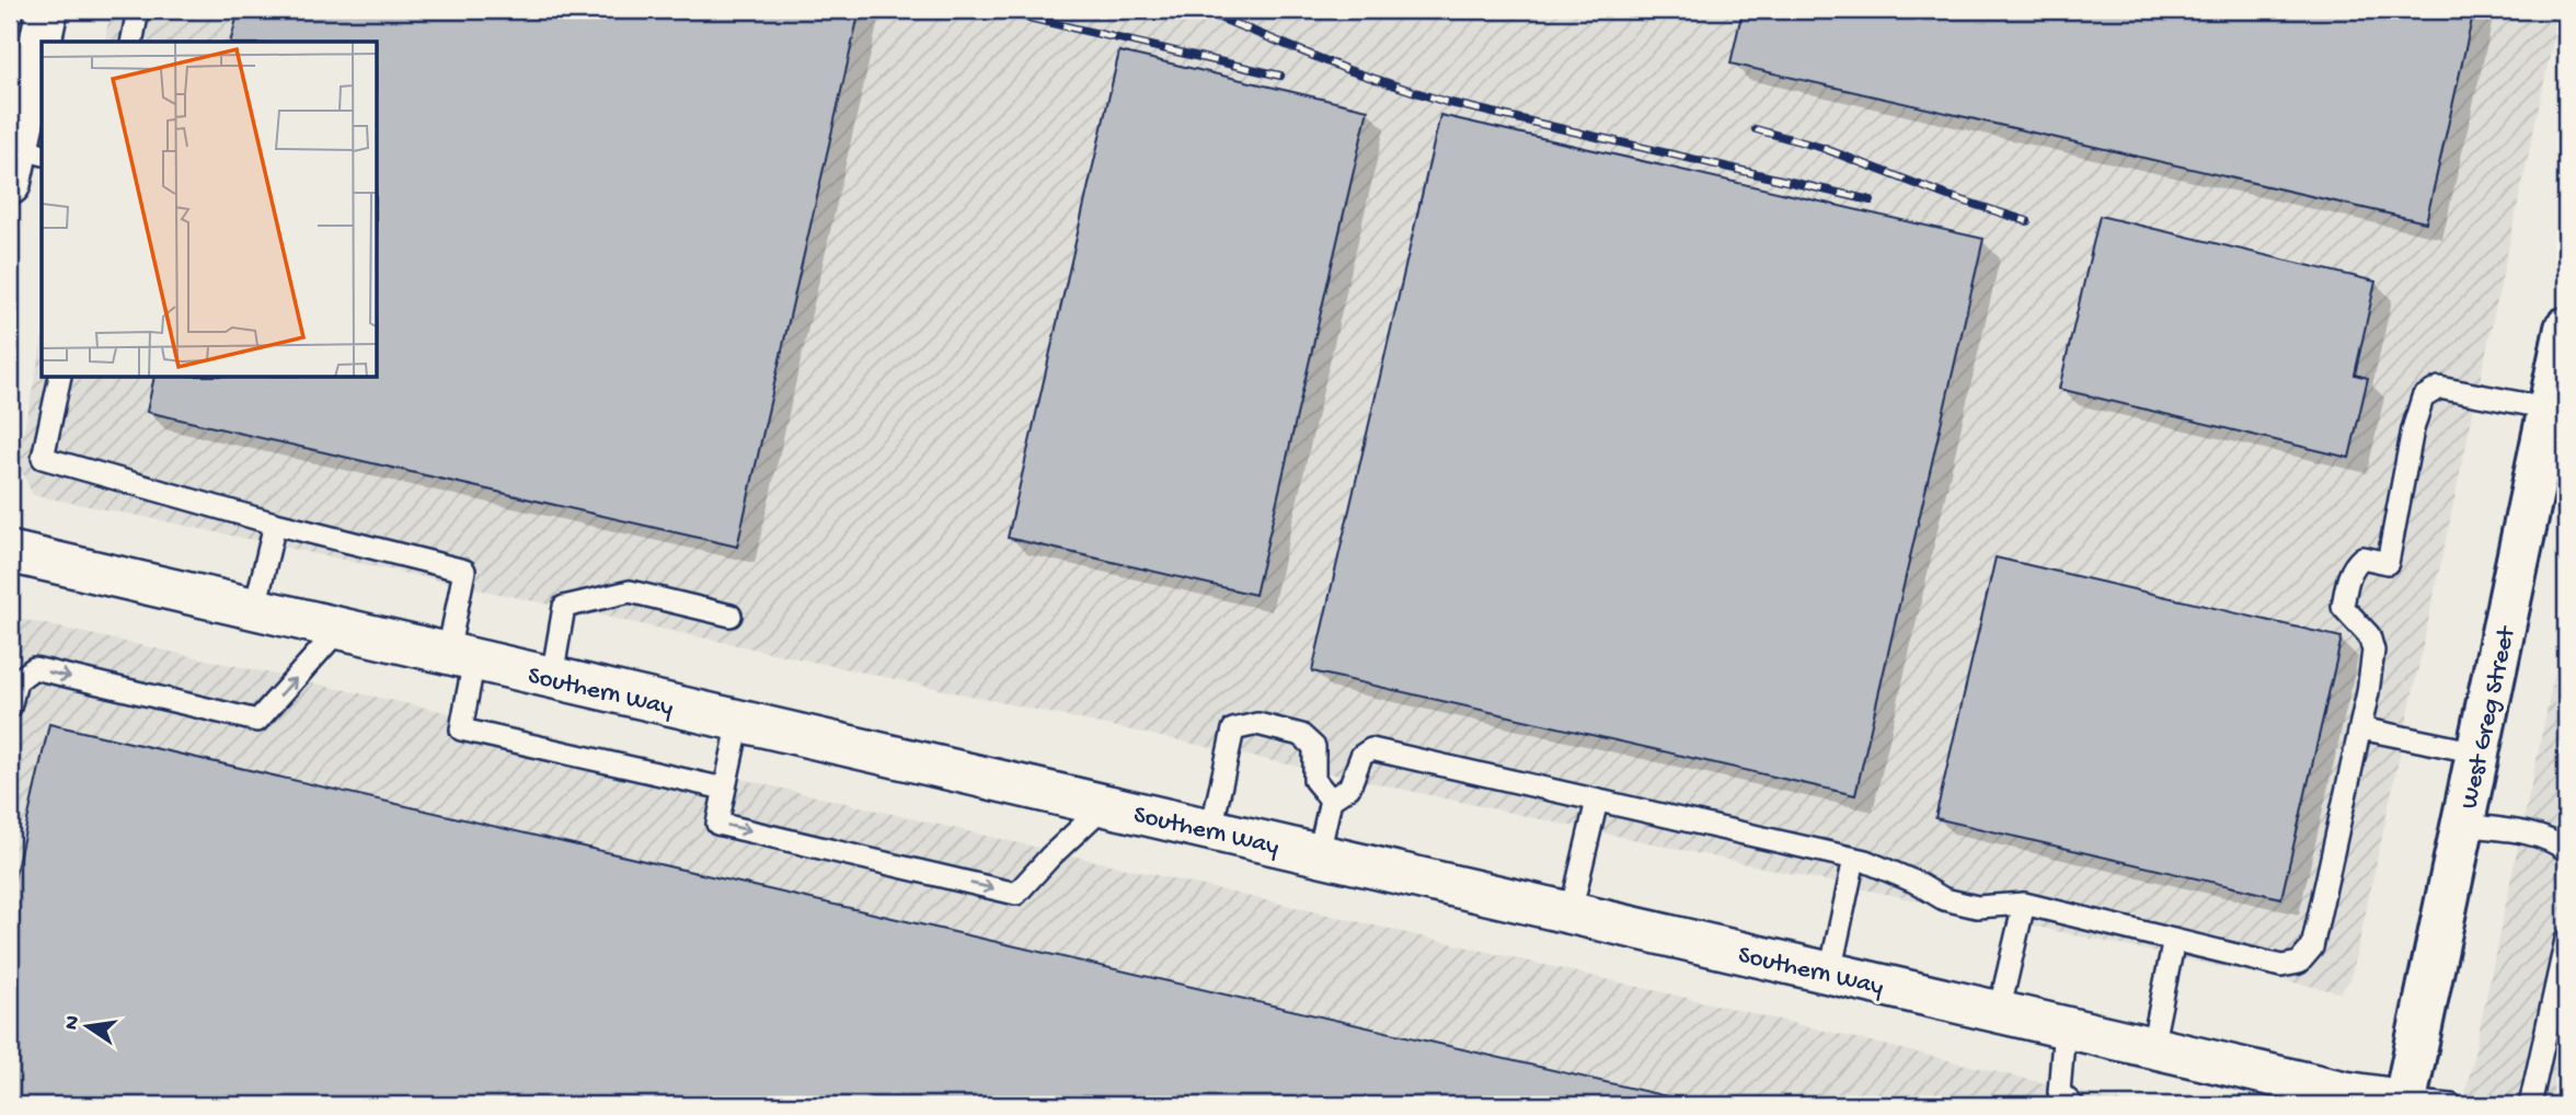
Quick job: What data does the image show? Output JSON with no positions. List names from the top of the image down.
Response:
{
  "streets": {
    "main road": ["West Greg Street"],
    "street": ["Southern Way"]
  },
  "crossings": [
    ["Southern Way", "West Greg Street"]
  ],
  "north": "left"
}
